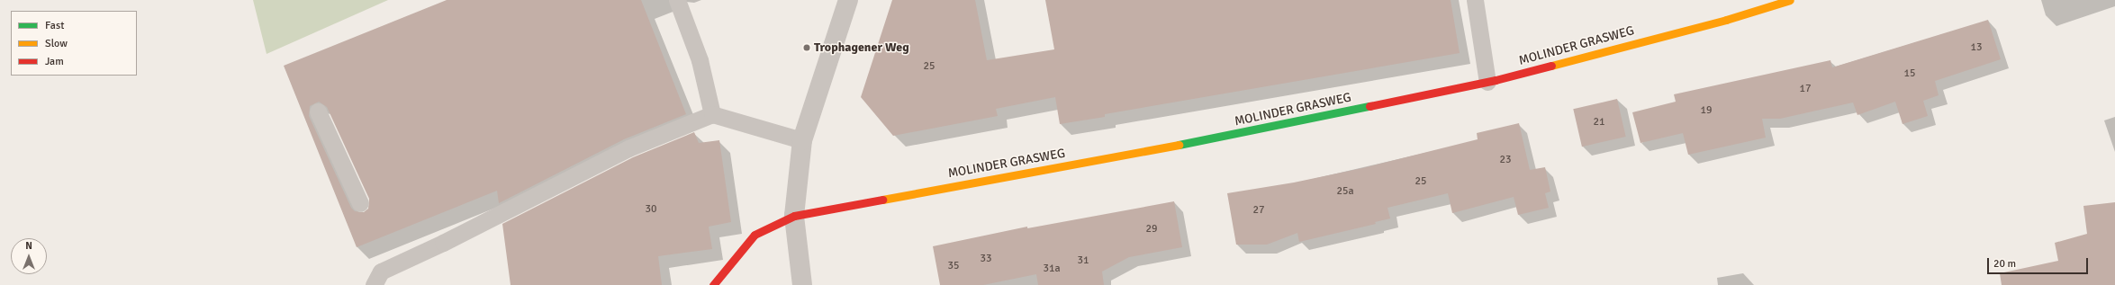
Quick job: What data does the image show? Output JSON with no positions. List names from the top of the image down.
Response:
{
  "streets": {
    "street": ["MOLINDER GRASWEG"]
  },
  "places": ["Trophagener Weg"],
  "house_numbers": [
    "13",
    "25",
    "15",
    "17",
    "19",
    "21",
    "23",
    "25",
    "25a",
    "30",
    "27",
    "29",
    "33",
    "31",
    "35",
    "31a"
  ],
  "legend": ["Fast", "Slow", "Jam"],
  "scale_bar": "20 m",
  "north": "top"
}
